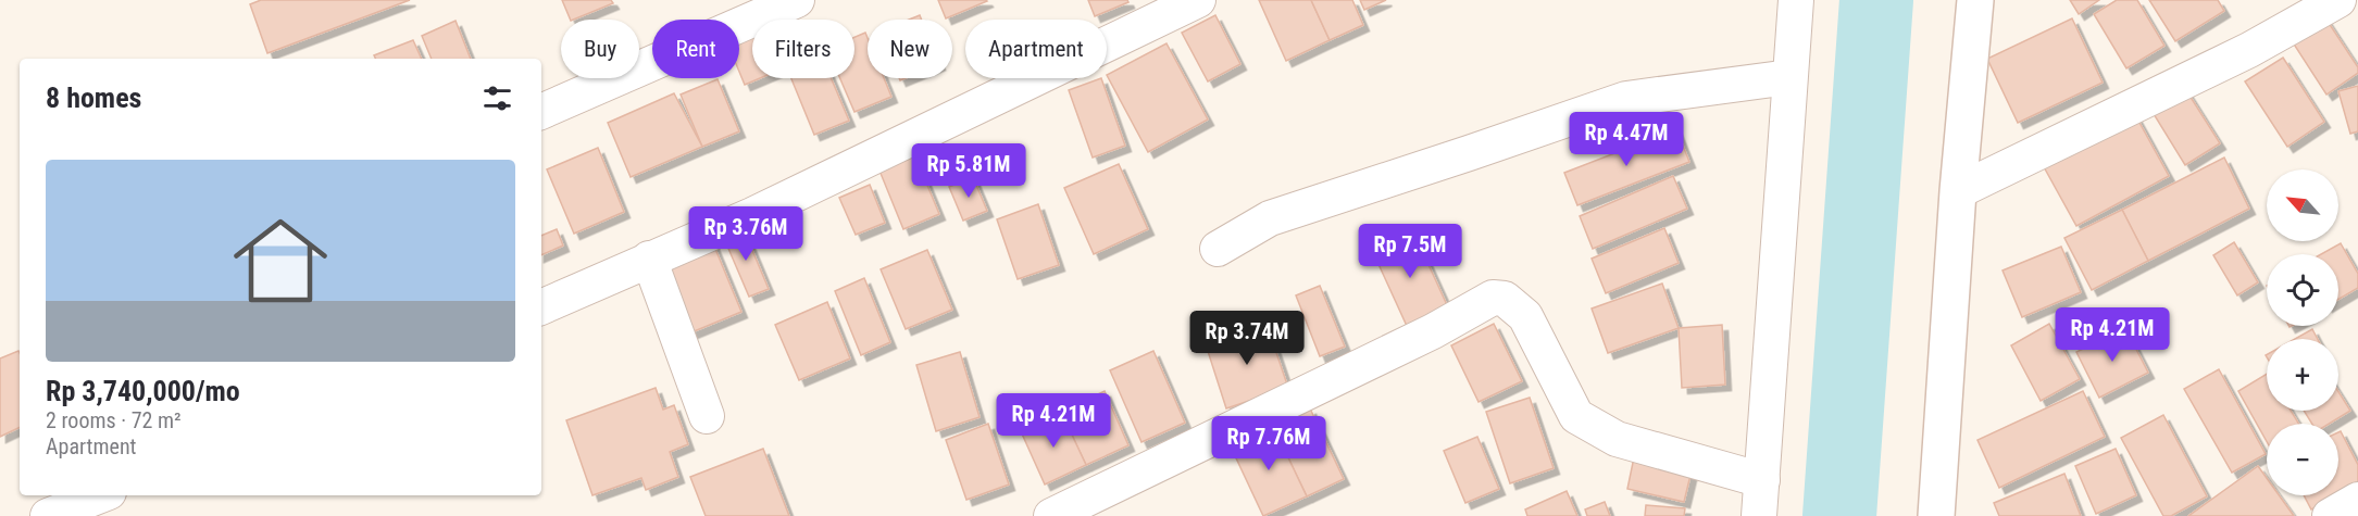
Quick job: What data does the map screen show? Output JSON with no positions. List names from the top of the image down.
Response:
{
  "north": "top left",
  "page": {
    "chip": [
      "Buy",
      "Rent",
      "Filters",
      "New",
      "Apartment"
    ],
    "heading": "8 homes",
    "price": [
      "Rp 4.47M",
      "Rp 5.81M",
      "Rp 3.76M",
      "Rp 7.5M",
      "Rp 4.21M",
      "Rp 3.74M",
      "Rp 4.21M",
      "Rp 7.76M"
    ],
    "list": [
      {
        "name": "Rp 3,740,000/mo",
        "note": "2 rooms · 72 m² · Apartment"
      }
    ],
    "map_buttons": ["+", "−"]
  }
}
